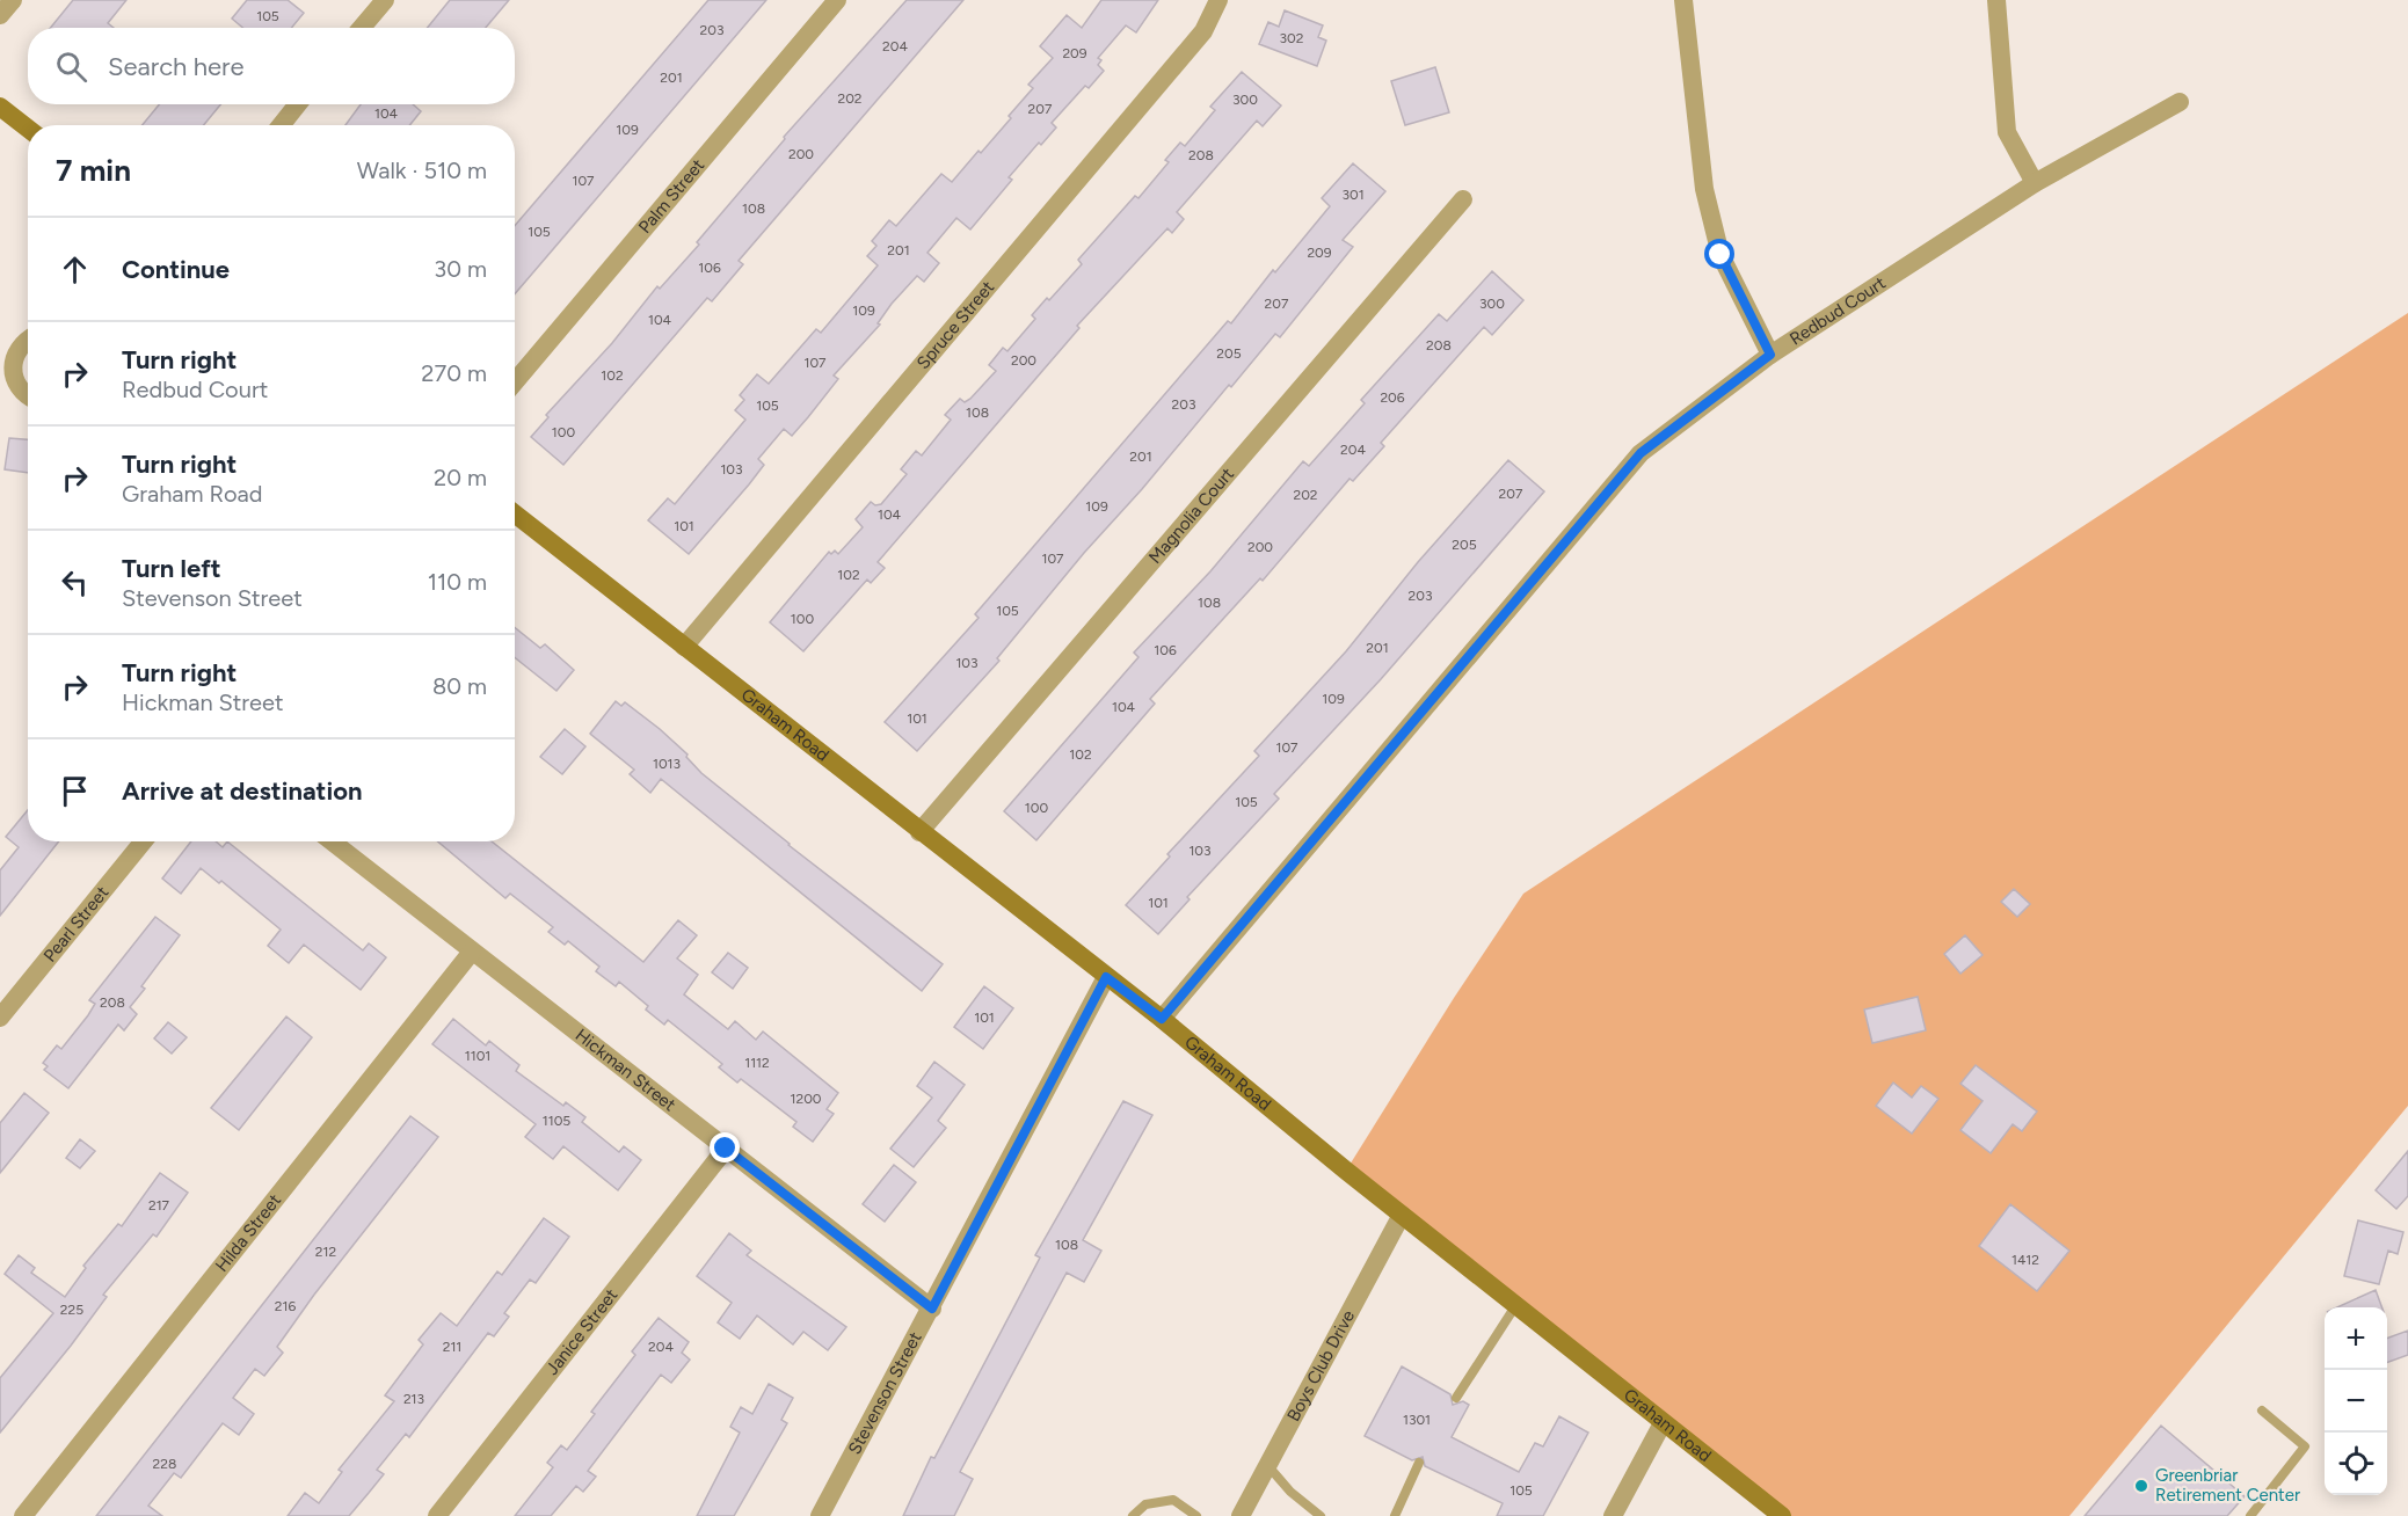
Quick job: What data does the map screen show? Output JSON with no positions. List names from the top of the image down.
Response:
{
  "streets": {
    "main road": ["Graham Road"],
    "street": [
      "Palm Street",
      "Redbud Court",
      "Spruce Street",
      "Magnolia Court",
      "Pearl Street",
      "Hickman Street",
      "Hilda Street",
      "Janice Street",
      "Boys Club Drive",
      "Stevenson Street"
    ]
  },
  "crossings": [
    ["Redbud Court", "Graham Road"],
    ["Spruce Street", "Graham Road"],
    ["Magnolia Court", "Graham Road"],
    ["Graham Road", "Boys Club Drive"],
    ["Graham Road", "Stevenson Street"],
    ["Hickman Street", "Hilda Street"],
    ["Hickman Street", "Janice Street"],
    ["Hickman Street", "Stevenson Street"]
  ],
  "places": ["Greenbriar Retirement Center"],
  "house_numbers": [
    "105",
    "203",
    "302",
    "204",
    "209",
    "201",
    "202",
    "300",
    "207",
    "104",
    "109",
    "200",
    "208",
    "107",
    "301",
    "108",
    "105",
    "201",
    "209",
    "106",
    "207",
    "300",
    "109",
    "104",
    "208",
    "205",
    "200",
    "107",
    "102",
    "206",
    "203",
    "105",
    "108",
    "100",
    "204",
    "201",
    "103",
    "207",
    "202",
    "109",
    "104",
    "101",
    "205",
    "200",
    "107",
    "102",
    "203",
    "108",
    "105",
    "100",
    "201",
    "106",
    "103",
    "109",
    "104",
    "101",
    "107",
    "102",
    "1013",
    "105",
    "100",
    "103",
    "101",
    "208",
    "101",
    "1101",
    "1112",
    "1200",
    "1105",
    "217",
    "108",
    "212",
    "1412",
    "216",
    "225",
    "211",
    "204",
    "213",
    "1301",
    "228",
    "105"
  ],
  "page": {
    "search": "Search here",
    "heading": ["7 min", "Walk · 510 m"],
    "list": [
      ["Continue", "30 m"],
      ["Turn right", "Redbud Court", "270 m"],
      ["Turn right", "Graham Road", "20 m"],
      ["Turn left", "Stevenson Street", "110 m"],
      ["Turn right", "Hickman Street", "80 m"],
      "Arrive at destination"
    ],
    "map_buttons": ["+", "−"]
  }
}
